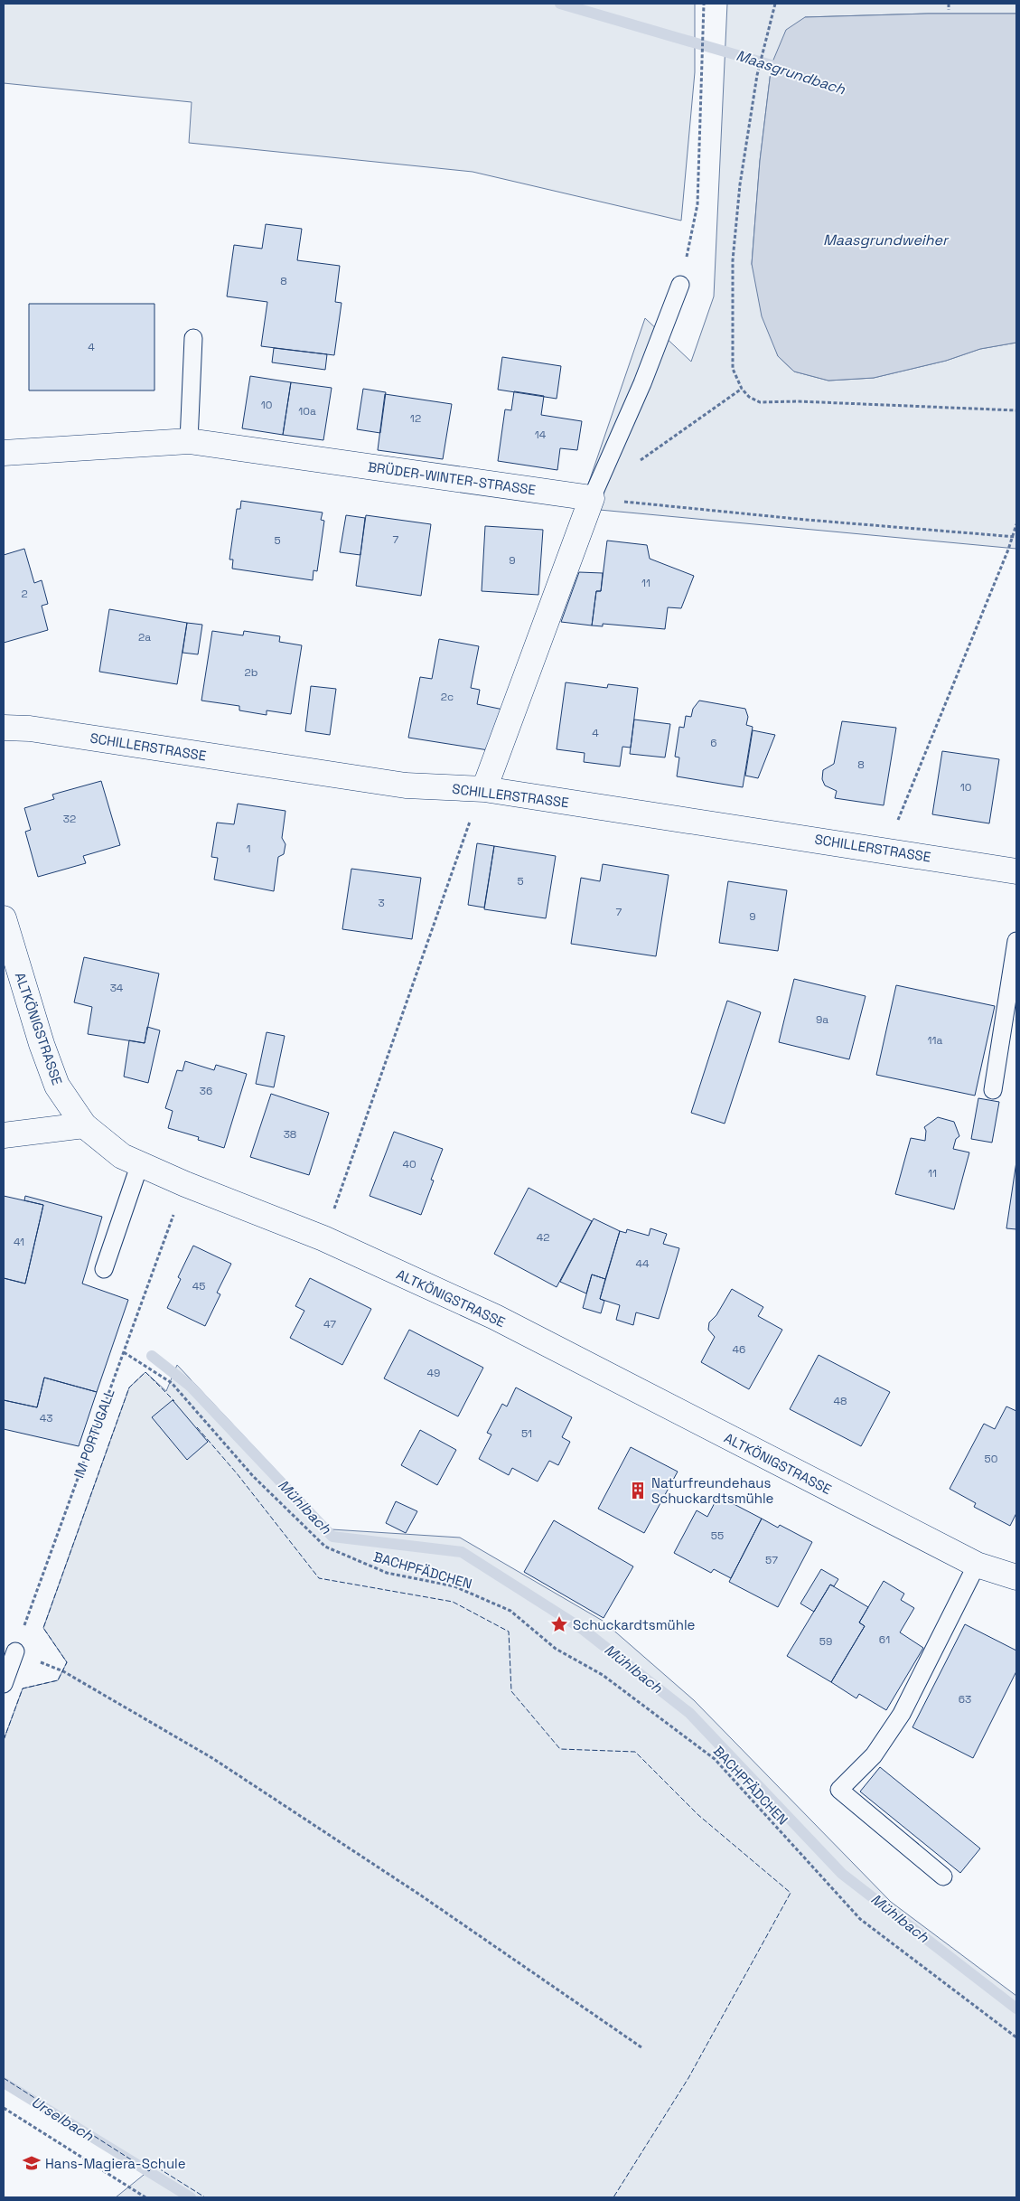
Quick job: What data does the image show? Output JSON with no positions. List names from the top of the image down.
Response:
{
  "streets": {
    "street": ["BRÜDER-WINTER-STRASSE", "SCHILLERSTRASSE", "ALTKÖNIGSTRASSE"],
    "path": ["IM PORTUGALL", "BACHPFÄDCHEN"]
  },
  "crossings": [
    ["ALTKÖNIGSTRASSE", "IM PORTUGALL"],
    ["IM PORTUGALL", "BACHPFÄDCHEN"]
  ],
  "water": [
    "Maasgrundbach",
    "Maasgrundweiher",
    "Mühlbach",
    "Urselbach"
  ],
  "places": {
    "building": ["Naturfreundehaus Schuckardtsmühle"],
    "place": ["Schuckardtsmühle"],
    "school or university": ["Hans-Magiera-Schule"]
  },
  "house_numbers": [
    "8",
    "4",
    "10",
    "10a",
    "12",
    "14",
    "7",
    "5",
    "9",
    "11",
    "2",
    "2a",
    "2b",
    "2c",
    "4",
    "6",
    "8",
    "10",
    "32",
    "1",
    "5",
    "3",
    "7",
    "9",
    "34",
    "9a",
    "11a",
    "36",
    "38",
    "40",
    "11",
    "42",
    "41",
    "44",
    "45",
    "47",
    "46",
    "49",
    "48",
    "43",
    "51",
    "50",
    "55",
    "57",
    "61",
    "59",
    "63"
  ]
}
